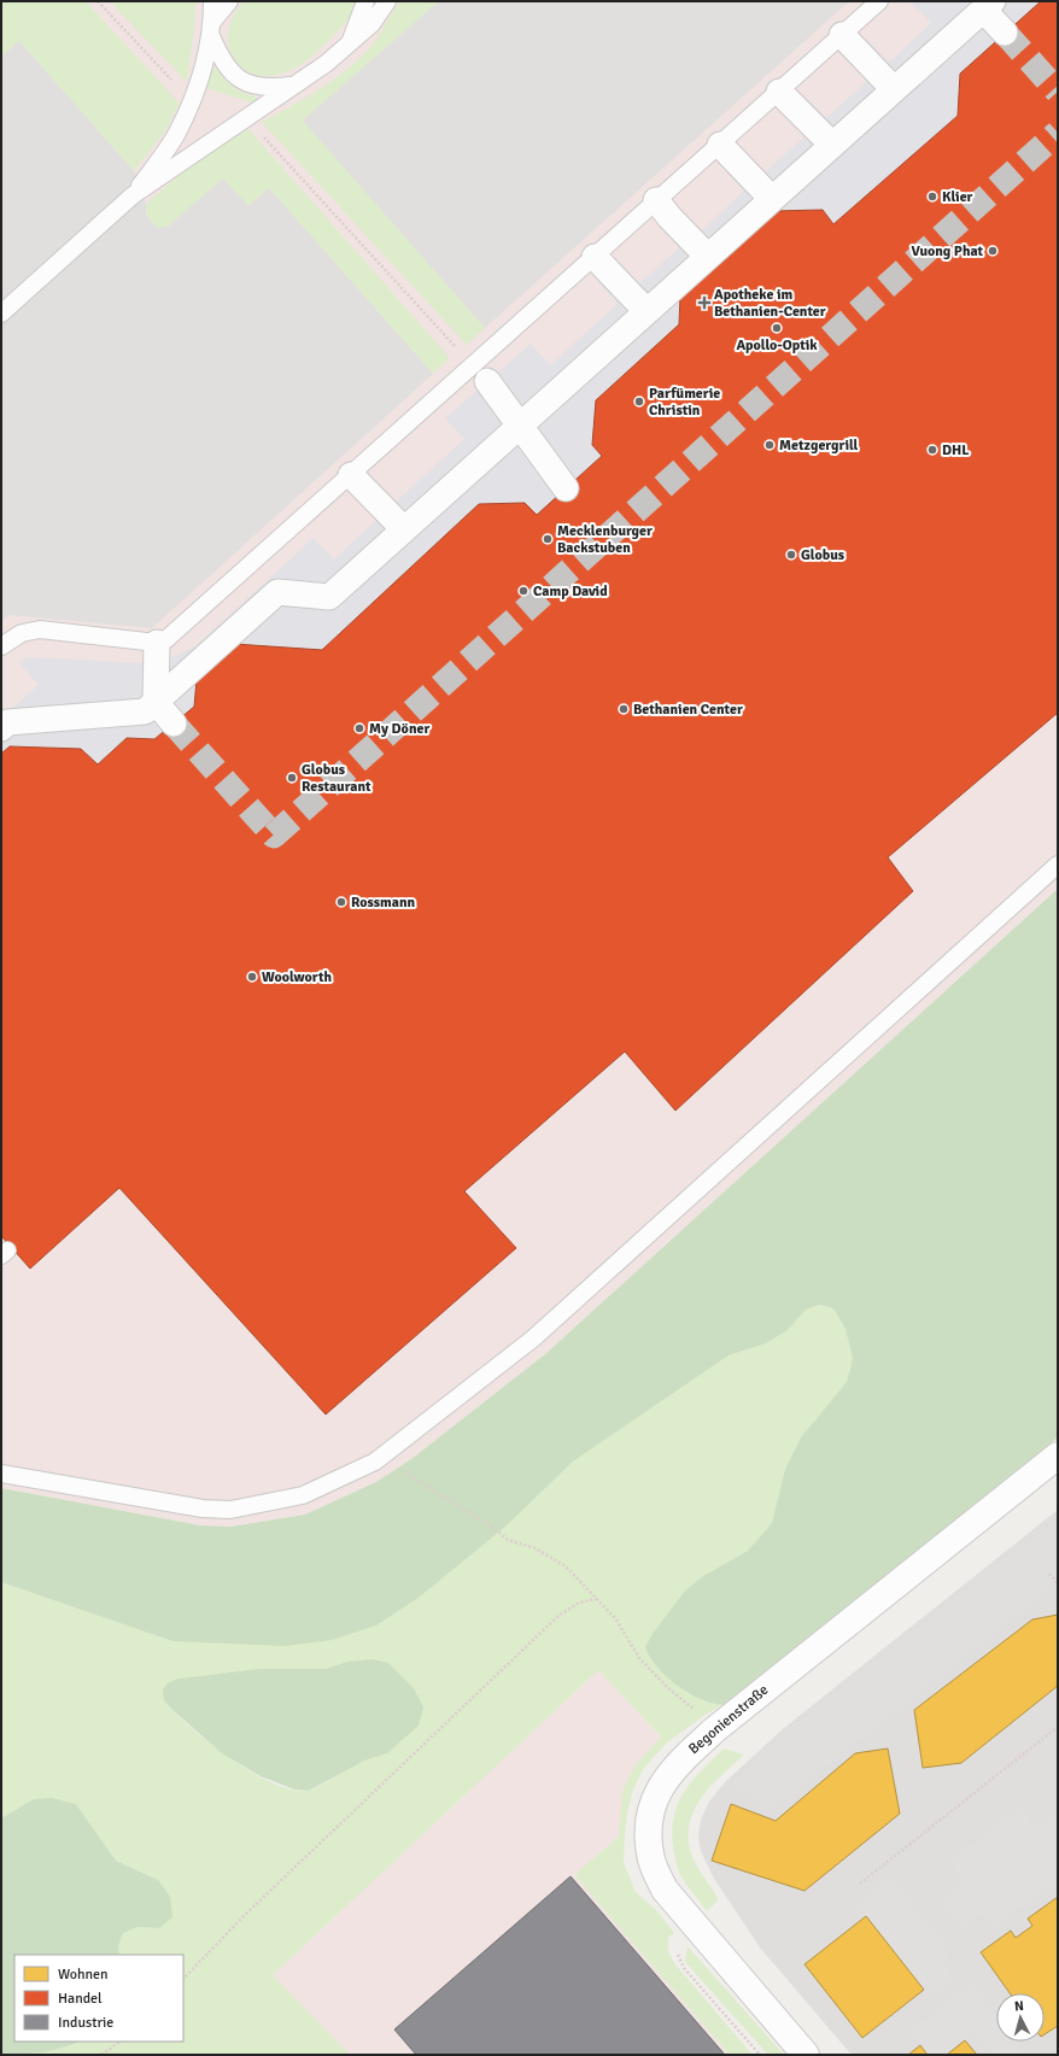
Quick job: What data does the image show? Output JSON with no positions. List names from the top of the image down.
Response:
{
  "streets": {
    "street": ["Begonienstraße"]
  },
  "places": {
    "other": [
      "Klier",
      "Vuong Phat",
      "Apollo-Optik",
      "Parfümerie Christin",
      "Metzgergrill",
      "DHL",
      "Mecklenburger Backstuben",
      "Globus",
      "Camp David",
      "Bethanien Center",
      "My Döner",
      "Globus Restaurant",
      "Rossmann",
      "Woolworth"
    ],
    "health": ["Apotheke im Bethanien-Center"]
  },
  "legend": ["Wohnen", "Handel", "Industrie"],
  "north": "top"
}
